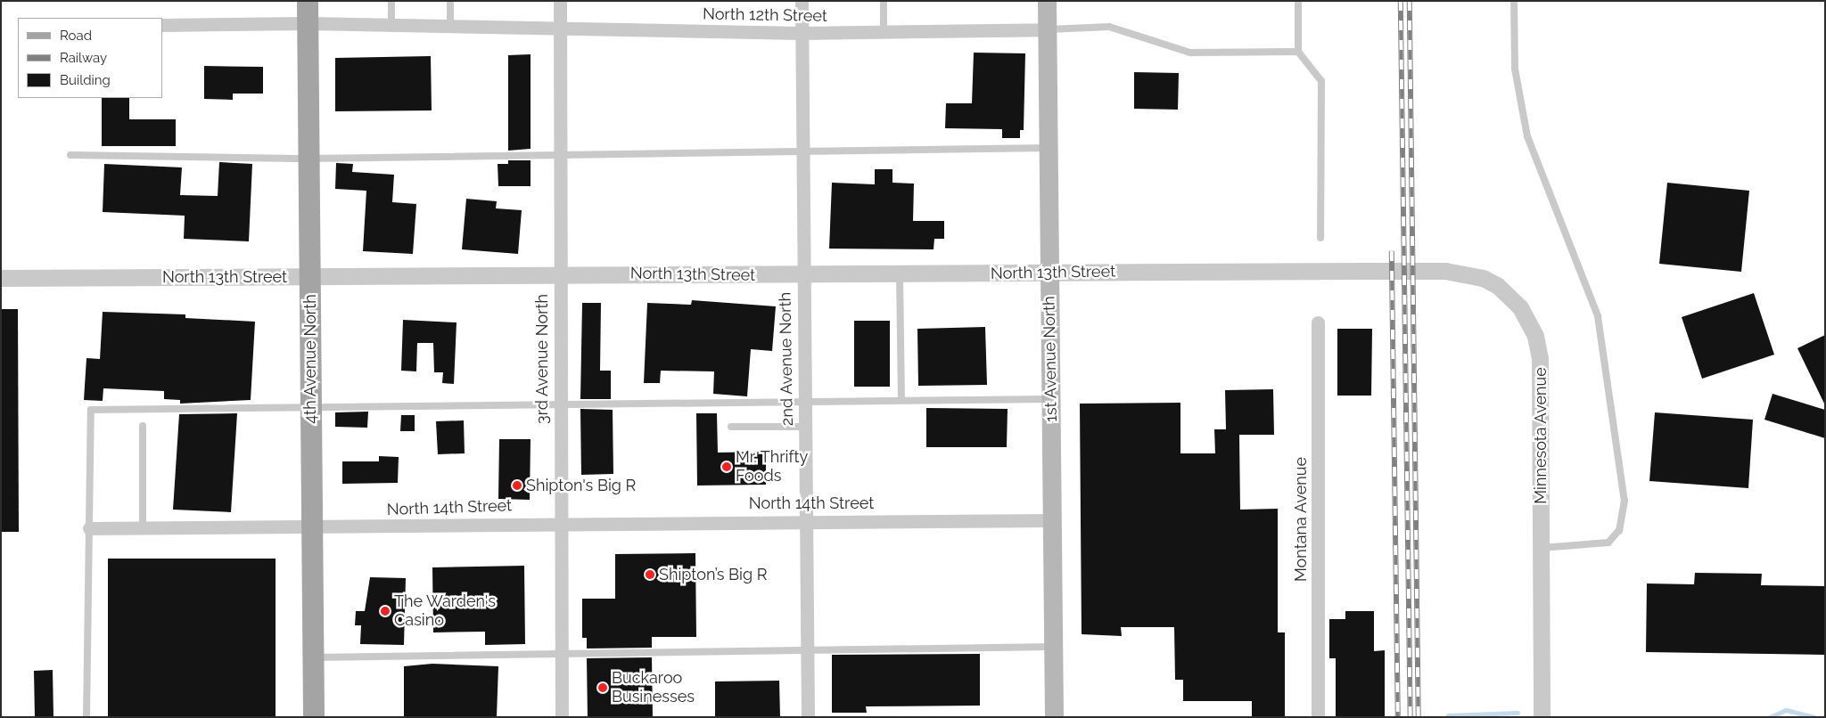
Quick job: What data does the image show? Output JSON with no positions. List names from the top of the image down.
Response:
{
  "streets": {
    "main road": ["4th Avenue North", "1st Avenue North"],
    "street": [
      "North 12th Street",
      "North 13th Street",
      "3rd Avenue North",
      "2nd Avenue North",
      "Minnesota Avenue",
      "North 14th Street",
      "Montana Avenue"
    ]
  },
  "crossings": [
    ["North 12th Street", "4th Avenue North"],
    ["North 12th Street", "3rd Avenue North"],
    ["North 12th Street", "2nd Avenue North"],
    ["North 12th Street", "1st Avenue North"],
    ["North 13th Street", "4th Avenue North"],
    ["North 13th Street", "3rd Avenue North"],
    ["North 13th Street", "2nd Avenue North"],
    ["North 13th Street", "1st Avenue North"],
    ["North 13th Street", "Minnesota Avenue"],
    ["4th Avenue North", "North 14th Street"],
    ["3rd Avenue North", "North 14th Street"],
    ["2nd Avenue North", "North 14th Street"],
    ["1st Avenue North", "North 14th Street"]
  ],
  "places": [
    "Mr. Thrifty Foods",
    "Shipton's Big R",
    "Shipton’s Big R",
    "The Warden's Casino",
    "Buckaroo Businesses"
  ],
  "legend": ["Road", "Railway", "Building"]
}
